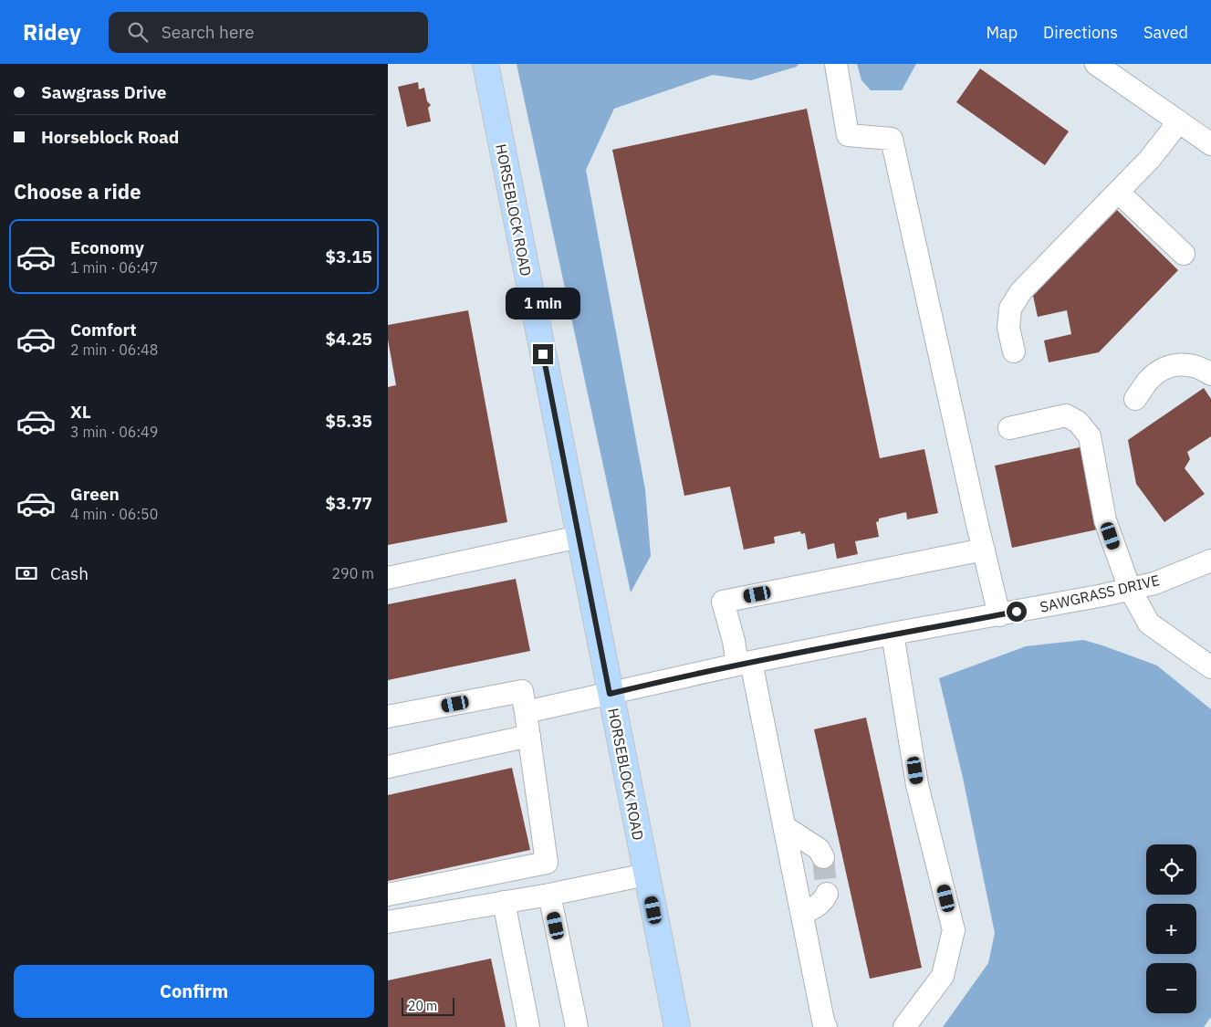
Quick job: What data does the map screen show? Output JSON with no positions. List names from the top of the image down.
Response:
{
  "streets": {
    "main road": ["HORSEBLOCK ROAD"],
    "street": ["SAWGRASS DRIVE"]
  },
  "crossings": [
    ["HORSEBLOCK ROAD", "SAWGRASS DRIVE"]
  ],
  "scale_bar": "20 m",
  "page": {
    "header": "Ridey",
    "search": "Search here",
    "nav": ["Map", "Directions", "Saved"],
    "banner": ["Sawgrass Drive", "Horseblock Road"],
    "heading": "Choose a ride",
    "list": [
      {
        "name": "Economy",
        "note": "1 min · 06:47",
        "value": "$3.15"
      },
      {
        "name": "Comfort",
        "note": "2 min · 06:48",
        "value": "$4.25"
      },
      {
        "name": "XL",
        "note": "3 min · 06:49",
        "value": "$5.35"
      },
      {
        "name": "Green",
        "note": "4 min · 06:50",
        "value": "$3.77"
      }
    ],
    "bubble": "1 min",
    "pay": ["Cash", "290 m"],
    "map_buttons": ["+", "−"],
    "buttons": "Confirm",
    "scale": "20 m"
  }
}
